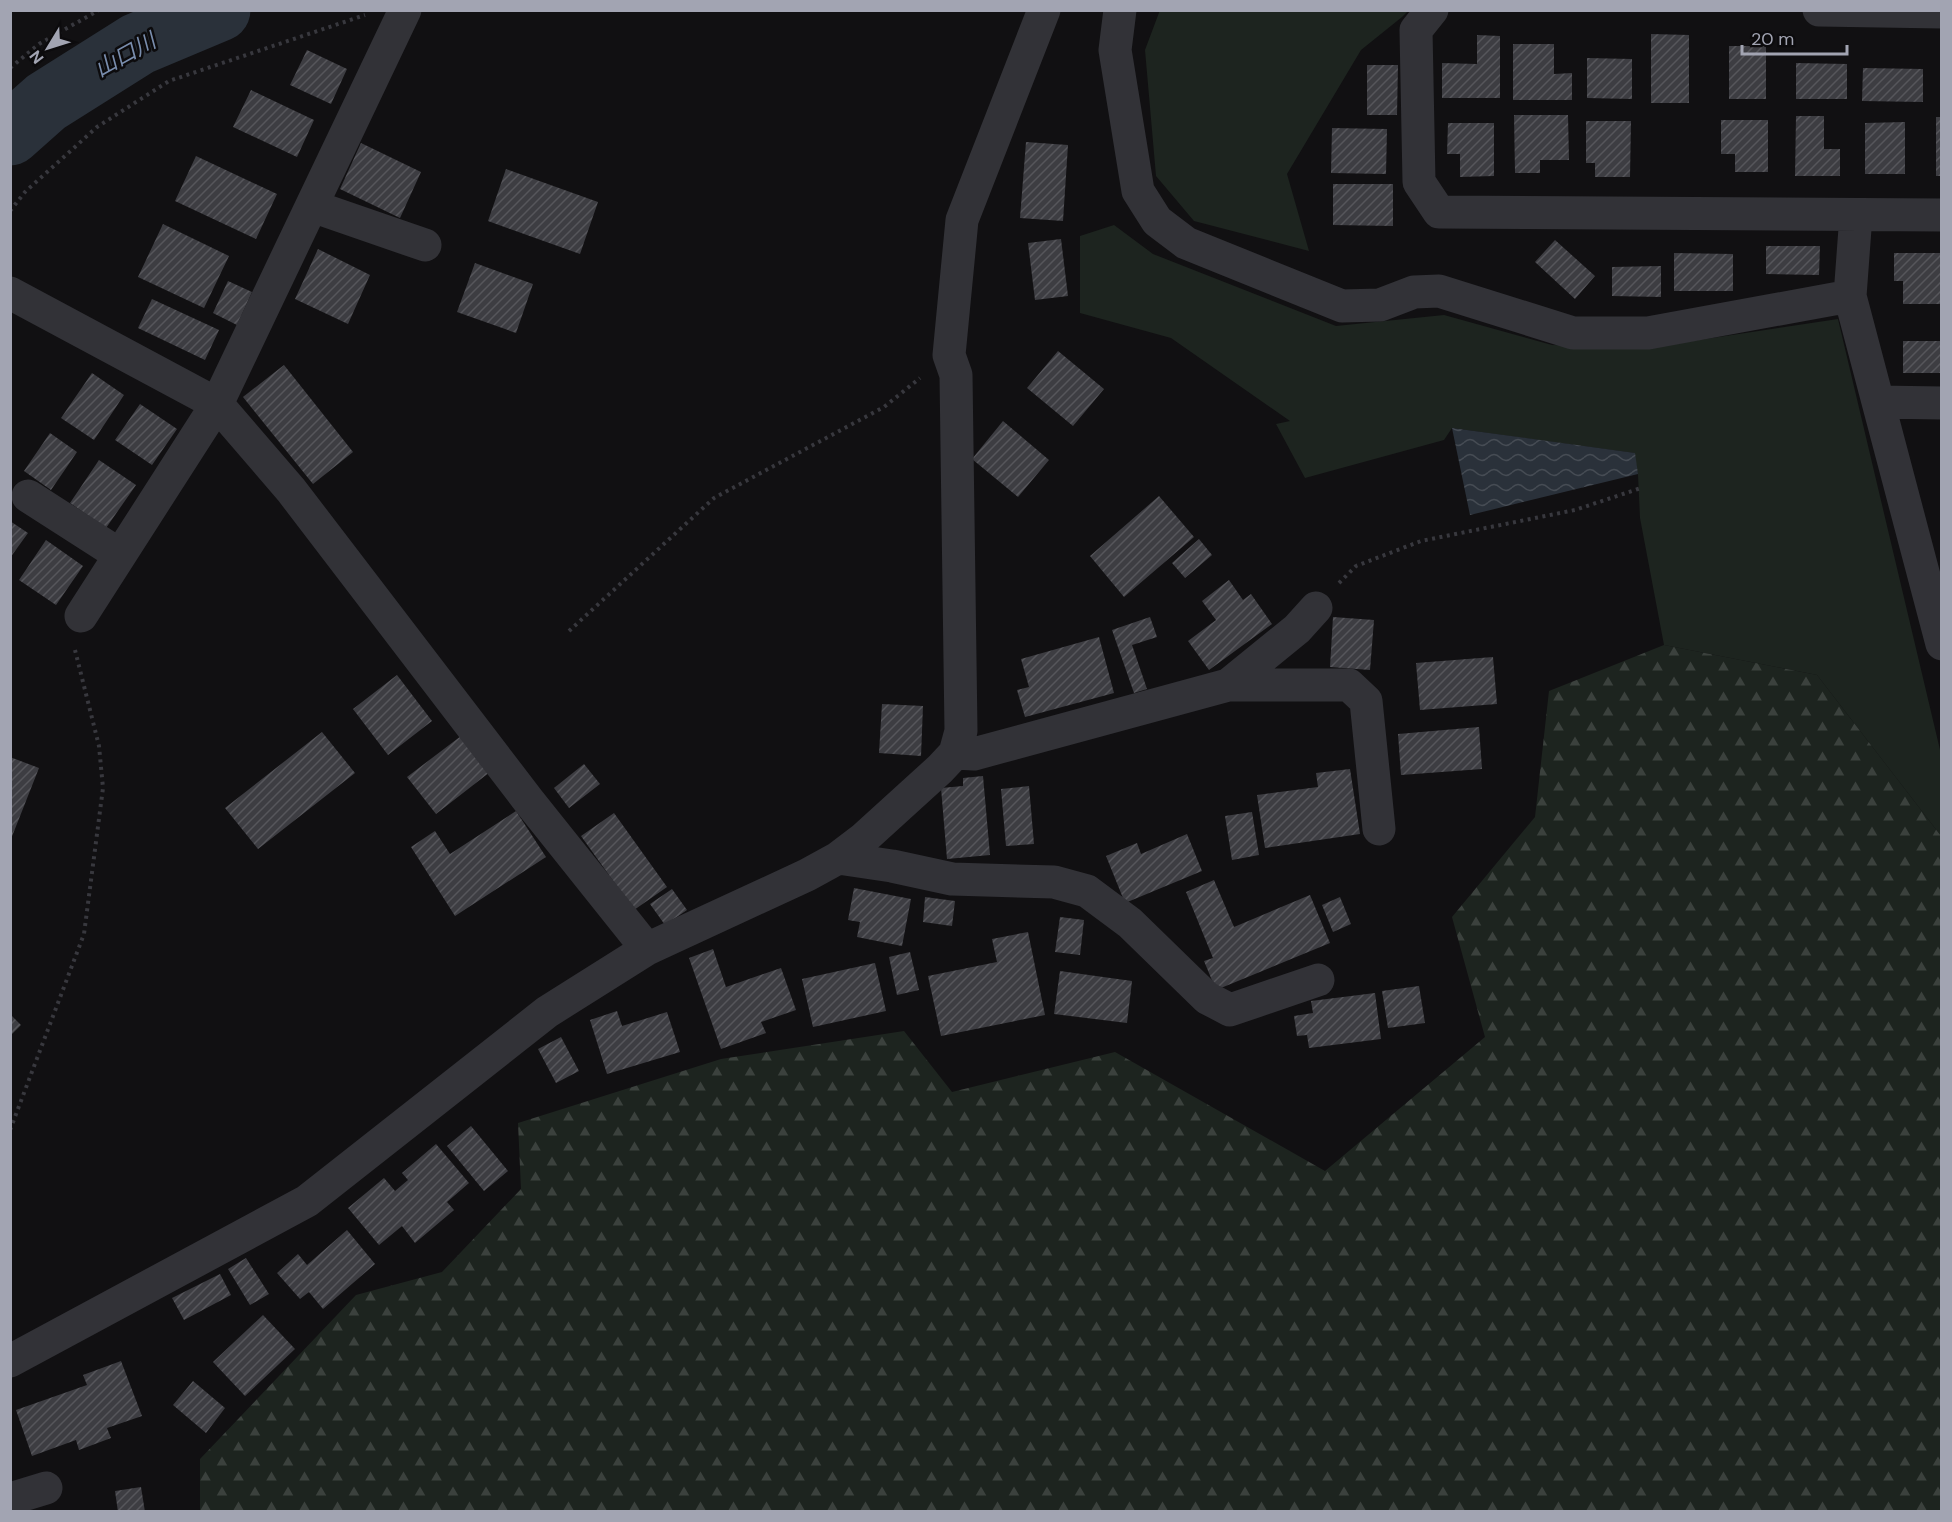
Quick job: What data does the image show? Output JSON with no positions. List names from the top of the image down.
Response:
{
  "water": ["山口川"],
  "scale_bar": "20 m",
  "north": "bottom left"
}
